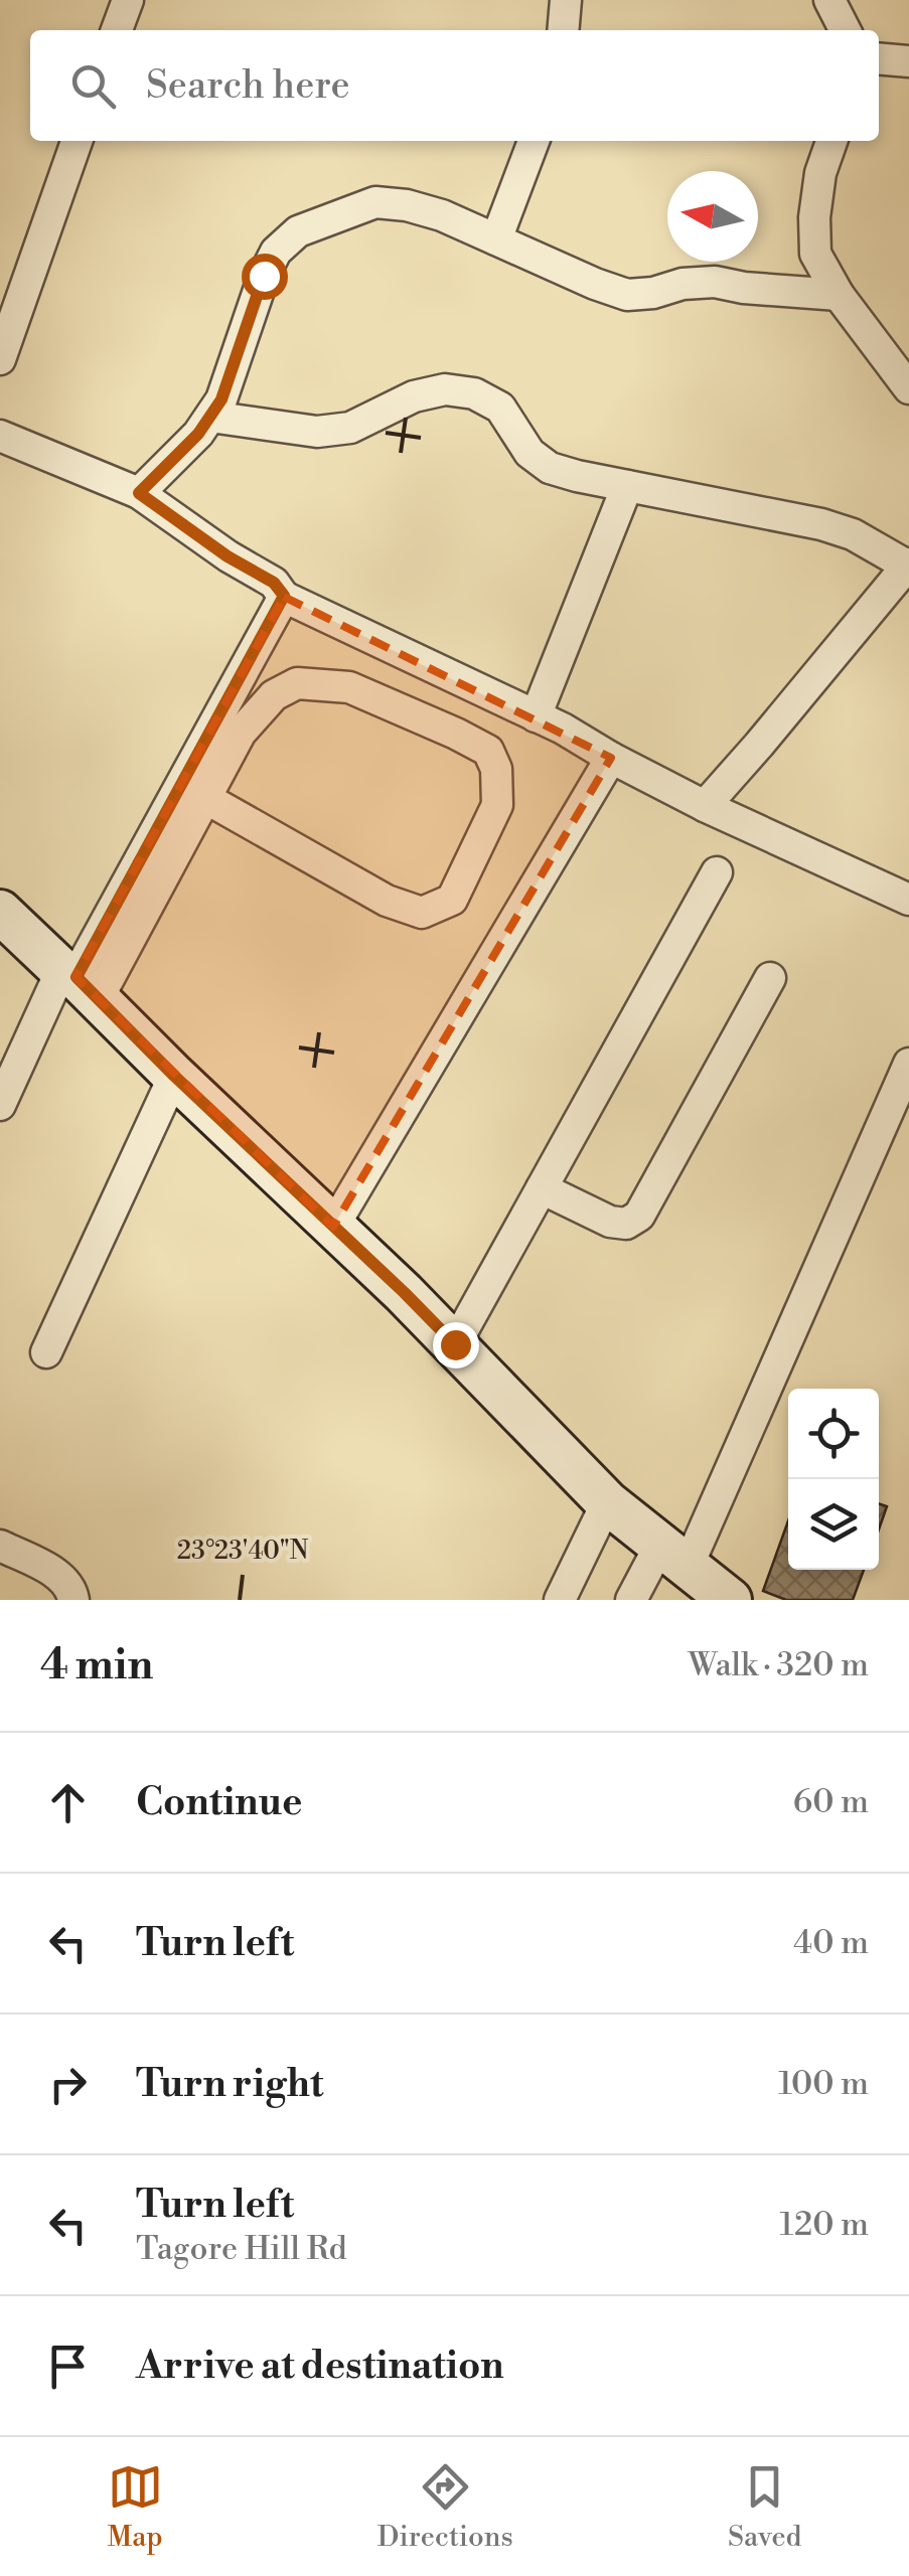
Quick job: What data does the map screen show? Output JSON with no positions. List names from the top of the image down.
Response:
{
  "north": "left",
  "page": {
    "search": "Search here",
    "heading": ["4 min", "Walk · 320 m"],
    "list": [
      ["Continue", "60 m"],
      ["Turn left", "40 m"],
      ["Turn right", "100 m"],
      ["Turn left", "Tagore Hill Rd", "120 m"],
      "Arrive at destination"
    ],
    "nav": ["Map", "Directions", "Saved"]
  },
  "coordinates": ["23°23'40\"N"]
}
